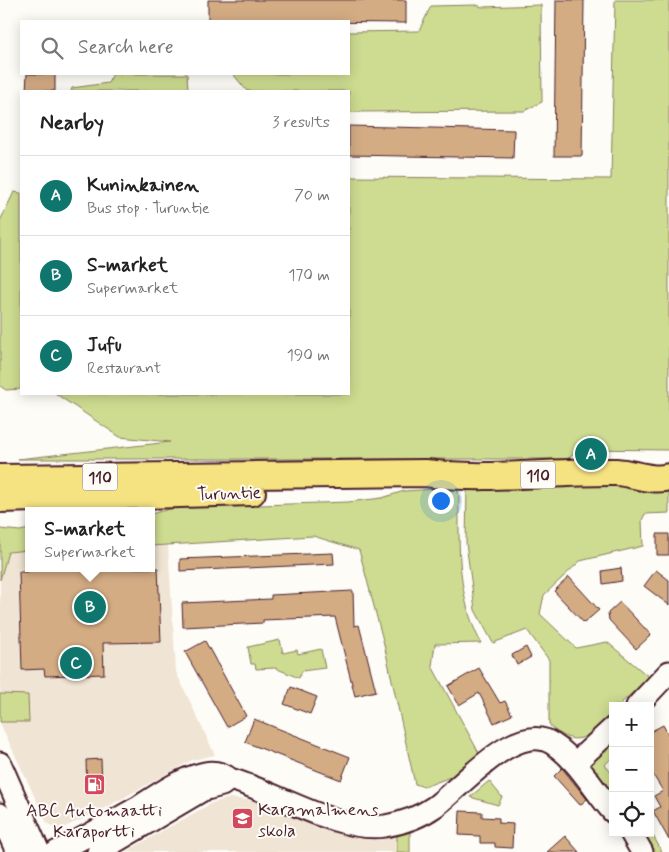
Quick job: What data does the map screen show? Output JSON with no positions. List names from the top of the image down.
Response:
{
  "streets": {
    "main road": ["110", "Turuntie"]
  },
  "places": {
    "fuel station": ["ABC Automaatti Karaportti"],
    "school or university": ["Karamalmens skola"]
  },
  "page": {
    "search": "Search here",
    "heading": ["Nearby", "3 results"],
    "list": [
      {
        "mark": "A",
        "name": "Kuninkainen",
        "note": "Bus stop · Turuntie",
        "value": "70 m"
      },
      {
        "mark": "B",
        "name": "S-market",
        "note": "Supermarket",
        "value": "170 m"
      },
      {
        "mark": "C",
        "name": "Jufu",
        "note": "Restaurant",
        "value": "190 m"
      }
    ],
    "pins": ["A", "B", "C"],
    "popup": ["S-market", "Supermarket"],
    "map_buttons": ["+", "−"]
  }
}
